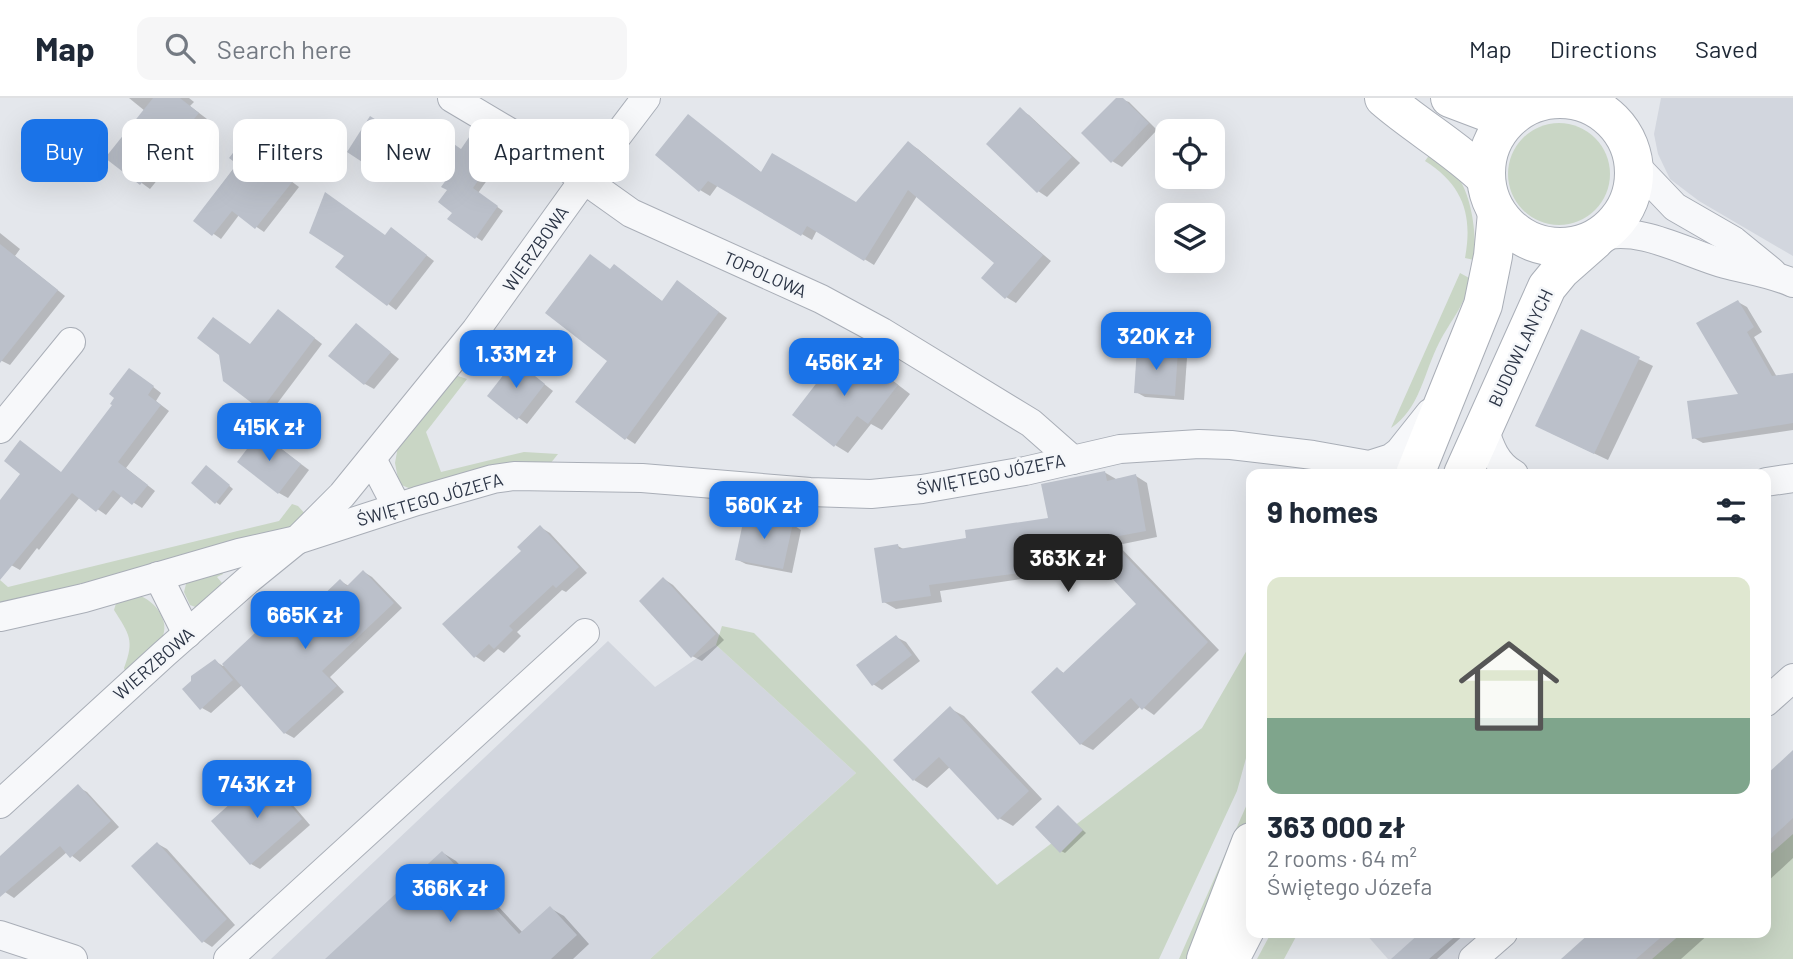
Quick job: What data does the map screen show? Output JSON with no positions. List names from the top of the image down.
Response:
{
  "streets": {
    "street": [
      "WIERZBOWA",
      "TOPOLOWA",
      "BUDOWLANYCH",
      "ŚWIĘTEGO JÓZEFA"
    ]
  },
  "crossings": [
    ["WIERZBOWA", "ŚWIĘTEGO JÓZEFA"],
    ["TOPOLOWA", "ŚWIĘTEGO JÓZEFA"]
  ],
  "page": {
    "header": "Map",
    "search": "Search here",
    "nav": ["Map", "Directions", "Saved"],
    "chip": [
      "Buy",
      "Rent",
      "Filters",
      "New",
      "Apartment"
    ],
    "price": [
      "320K zł",
      "1.33M zł",
      "456K zł",
      "415K zł",
      "560K zł",
      "363K zł",
      "665K zł",
      "743K zł",
      "366K zł"
    ],
    "heading": "9 homes",
    "list": [
      {
        "name": "363 000 zł",
        "note": "2 rooms · 64 m² · Świętego Józefa"
      }
    ]
  }
}
